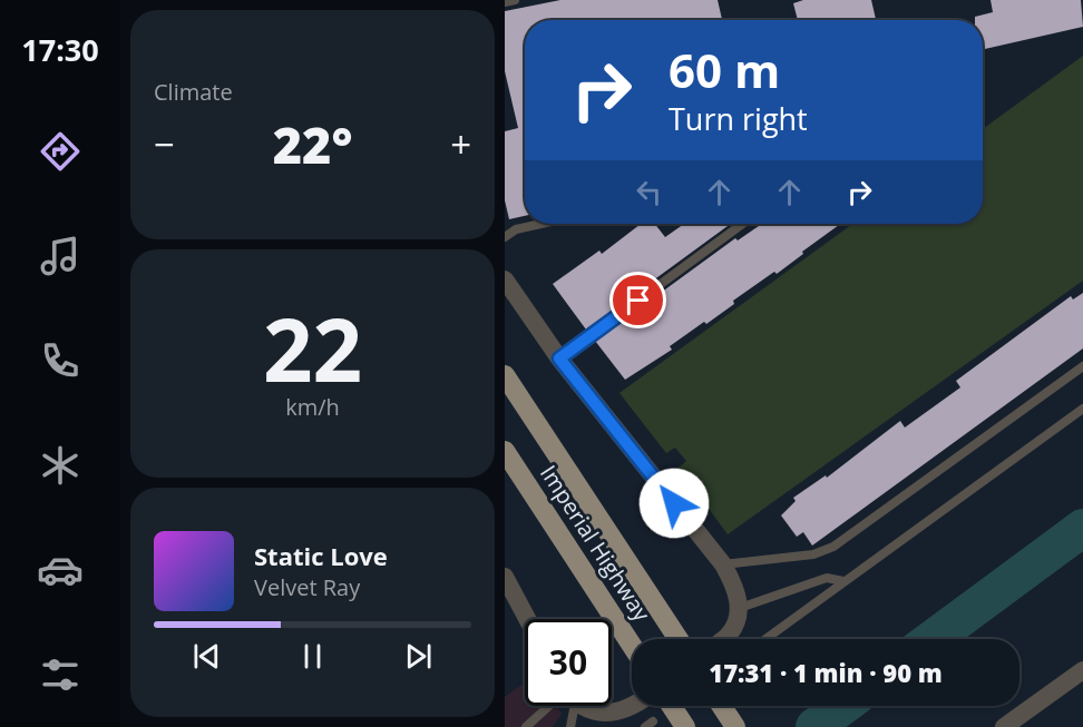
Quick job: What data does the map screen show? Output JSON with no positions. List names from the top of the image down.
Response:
{
  "streets": {
    "main road": ["Imperial Highway"]
  },
  "page": {
    "tabs": "17:30",
    "tile": [
      "Climate",
      ["22", "km/h"]
    ],
    "turn": ["60 m", "Turn right"],
    "heat": ["−", "22°", "+"],
    "song": ["Static Love", "Velvet Ray"],
    "limit": "30",
    "trip": "17:31 · 1 min · 90 m"
  }
}
